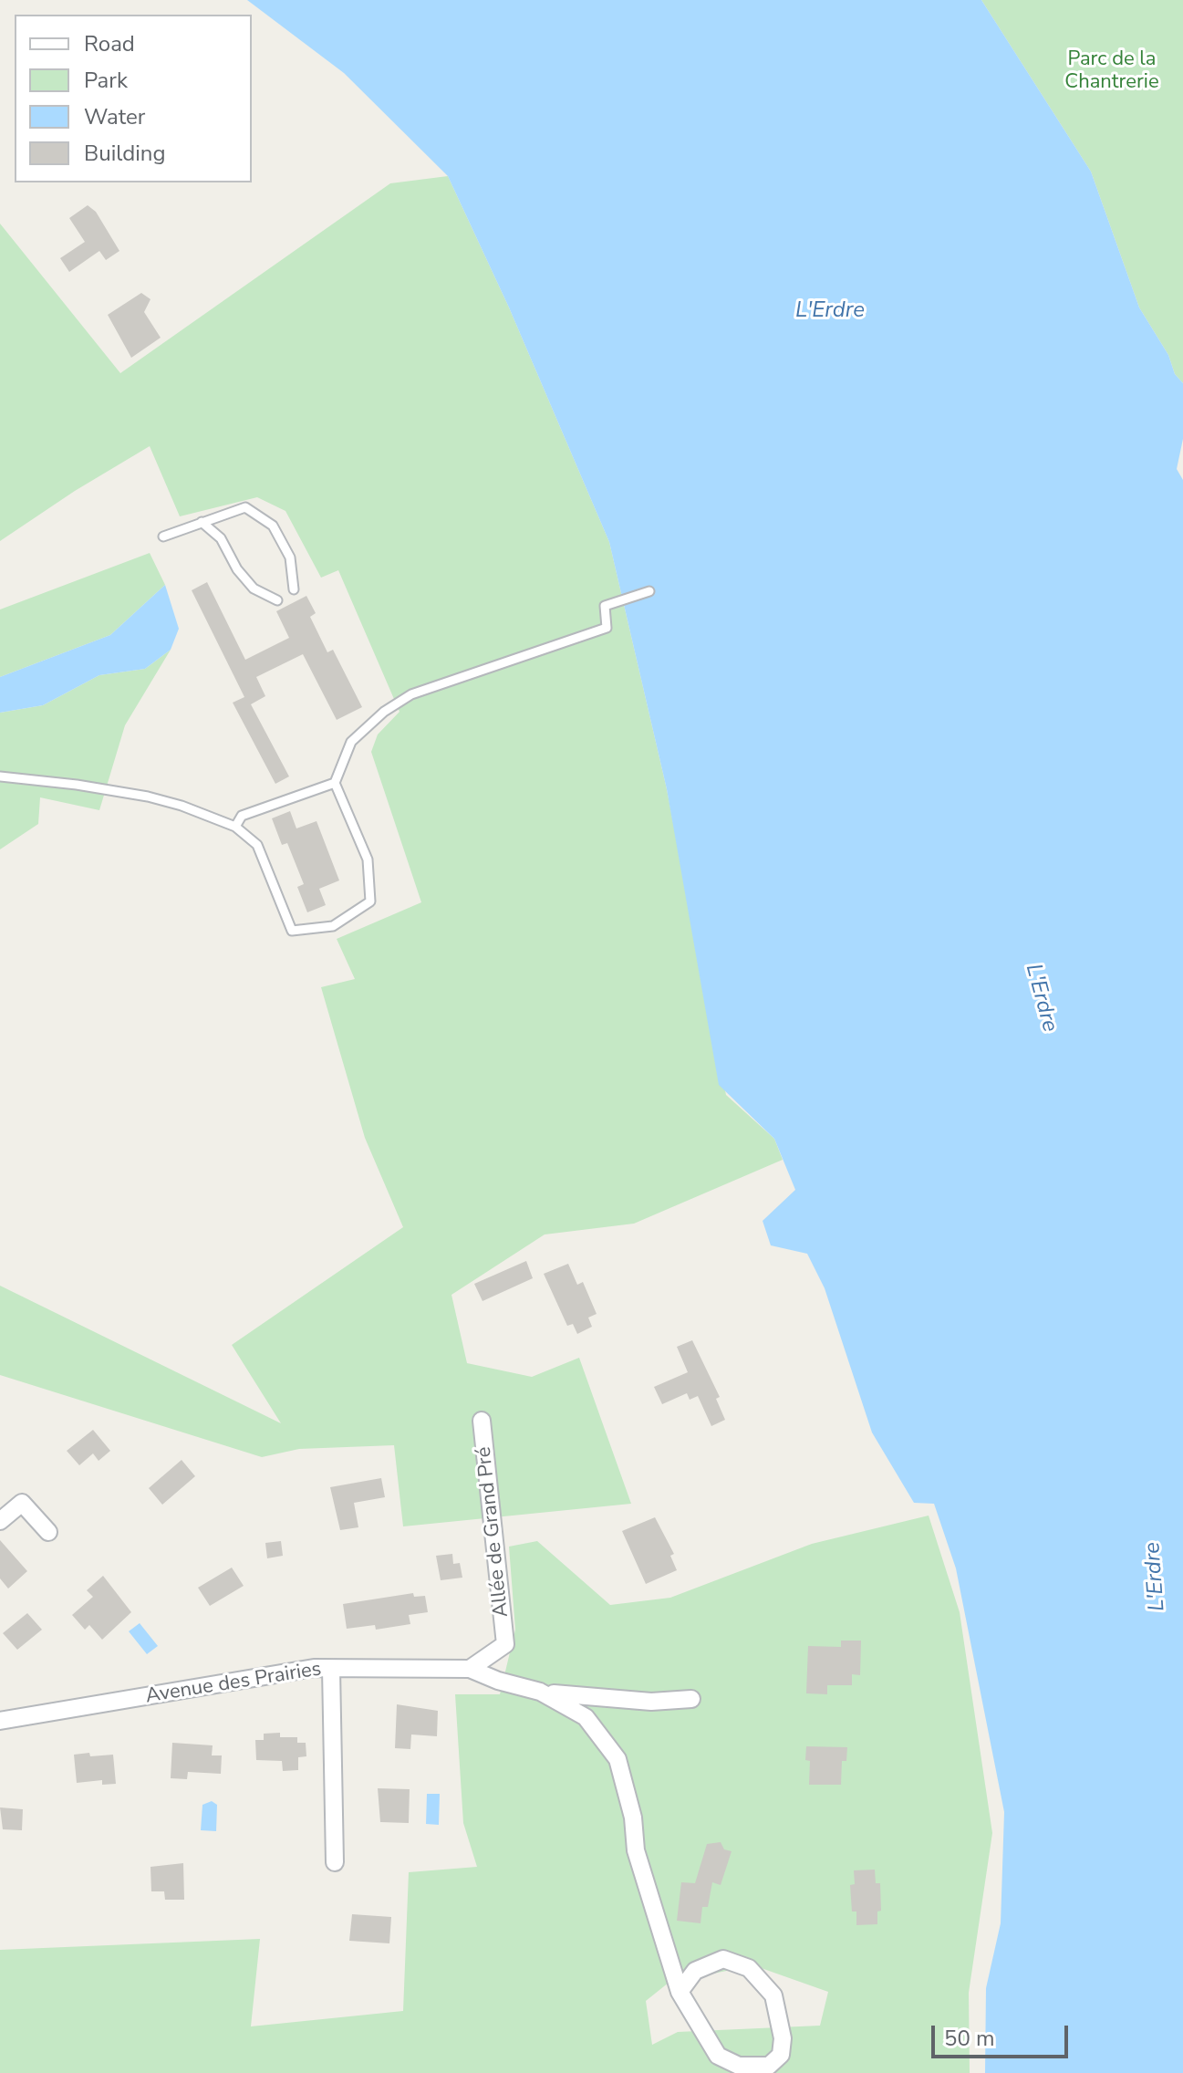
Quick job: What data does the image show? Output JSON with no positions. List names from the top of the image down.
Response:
{
  "streets": {
    "street": ["Allée de Grand Pré", "Avenue des Prairies"]
  },
  "crossings": [
    ["Allée de Grand Pré", "Avenue des Prairies"]
  ],
  "water": ["L'Erdre"],
  "parks": ["Parc de la Chantrerie"],
  "legend": [
    "Road",
    "Park",
    "Water",
    "Building"
  ],
  "scale_bar": "50 m"
}
